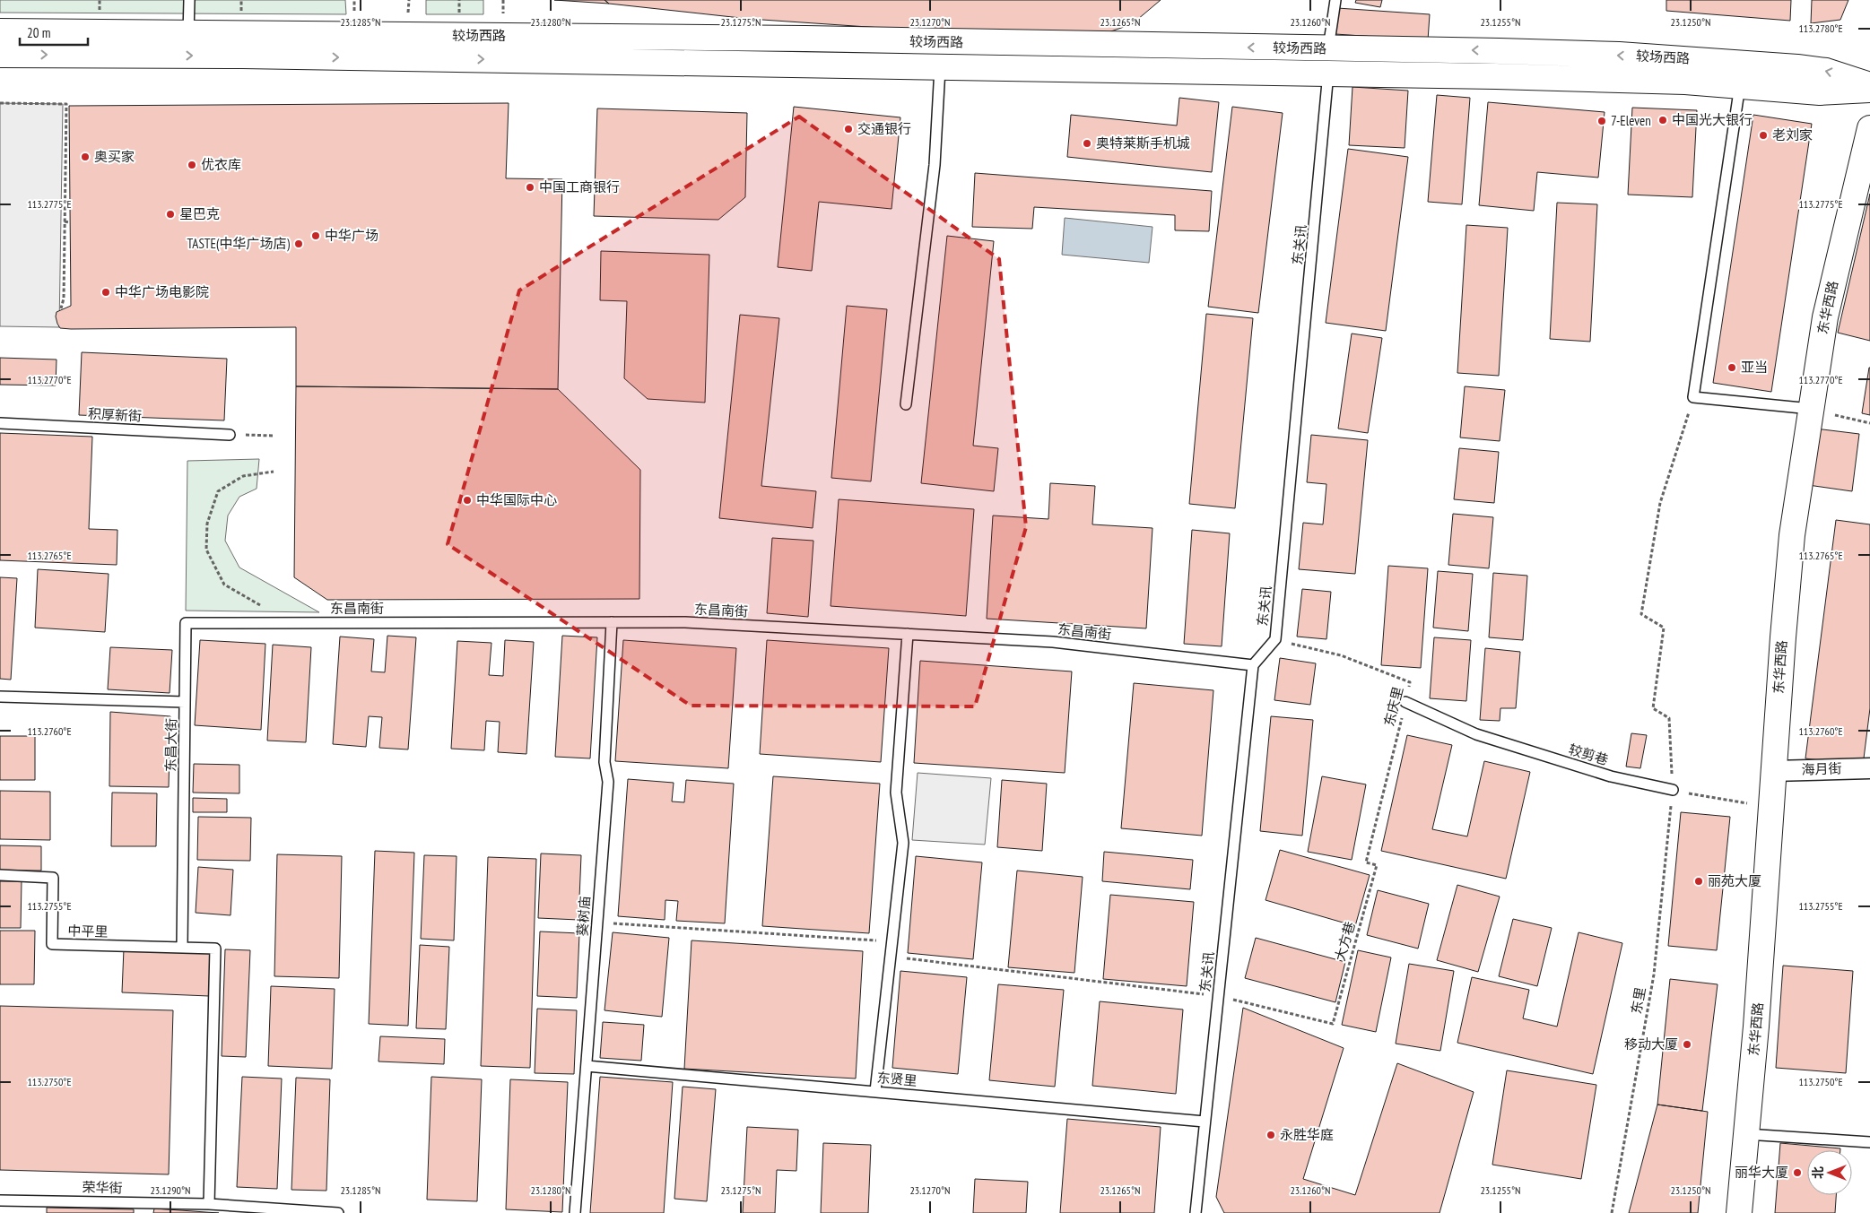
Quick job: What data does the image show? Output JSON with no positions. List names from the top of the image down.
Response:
{
  "streets": {
    "street": ["较场西路", "东华西路", "海月街"],
    "lane": [
      "东关讯",
      "积厚新街",
      "东昌南街",
      "东昌大街",
      "较剪巷",
      "葵树庙",
      "中平里",
      "东贤里",
      "荣华街"
    ],
    "path": ["东庆里", "大方巷", "东里"]
  },
  "crossings": [
    ["较场西路", "东关讯"],
    ["东关讯", "东昌南街"],
    ["东关讯", "东庆里"],
    ["东关讯", "大方巷"],
    ["东关讯", "东贤里"],
    ["东华西路", "海月街"],
    ["东昌南街", "东昌大街"],
    ["东昌南街", "葵树庙"],
    ["东庆里", "较剪巷"],
    ["东庆里", "大方巷"],
    ["东昌大街", "中平里"],
    ["较剪巷", "东里"],
    ["葵树庙", "东贤里"],
    ["中平里", "荣华街"]
  ],
  "places": [
    "中国光大银行",
    "7-Eleven",
    "交通银行",
    "老刘家",
    "奥特莱斯手机城",
    "奥买家",
    "优衣库",
    "中国工商银行",
    "星巴克",
    "中华广场",
    "TASTE(中华广场店)",
    "中华广场电影院",
    "亚当",
    "中华国际中心",
    "丽苑大厦",
    "移动大厦",
    "永胜华庭",
    "丽华大厦"
  ],
  "scale_bar": "20 m",
  "north": "left",
  "coordinates": [
    "23.1285°N",
    "23.1280°N",
    "23.1275°N",
    "23.1270°N",
    "23.1265°N",
    "23.1260°N",
    "23.1255°N",
    "23.1250°N",
    "113.2780°E",
    "113.2775°E",
    "113.2770°E",
    "113.2765°E",
    "113.2760°E",
    "113.2755°E",
    "113.2750°E",
    "23.1290°N"
  ]
}
